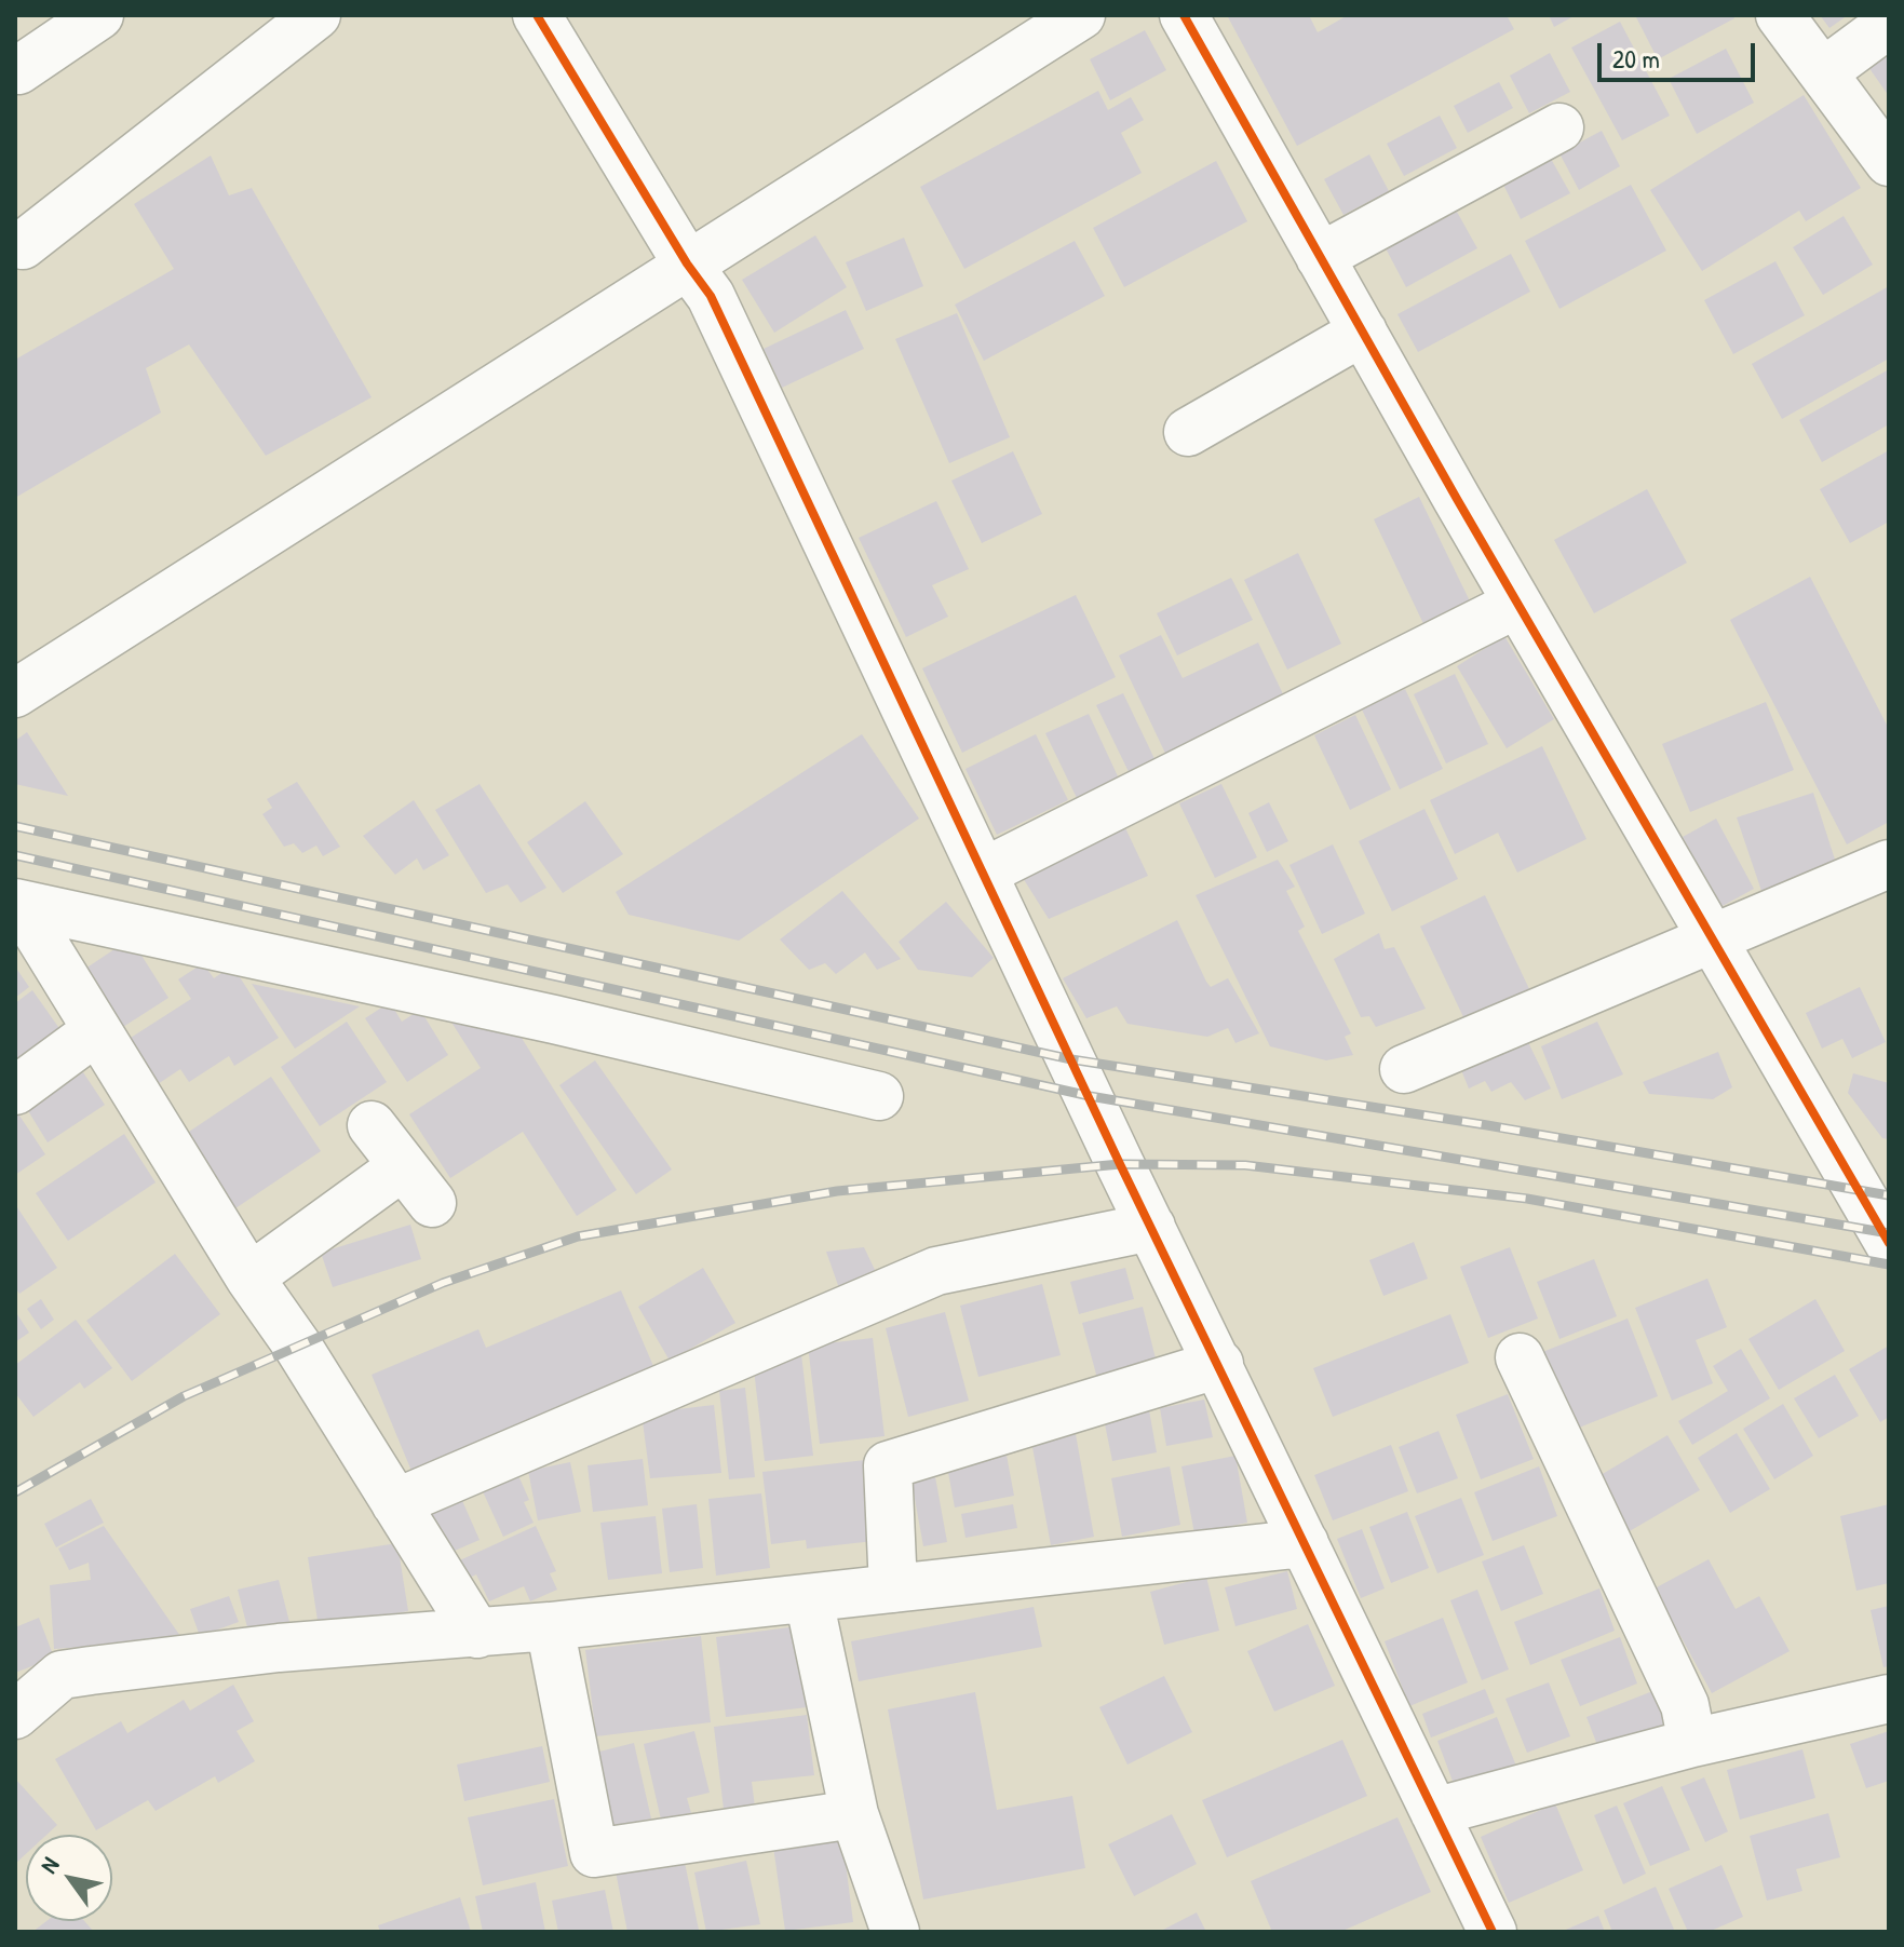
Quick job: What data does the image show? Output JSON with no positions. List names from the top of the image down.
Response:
{
  "scale_bar": "20 m",
  "north": "top left"
}
